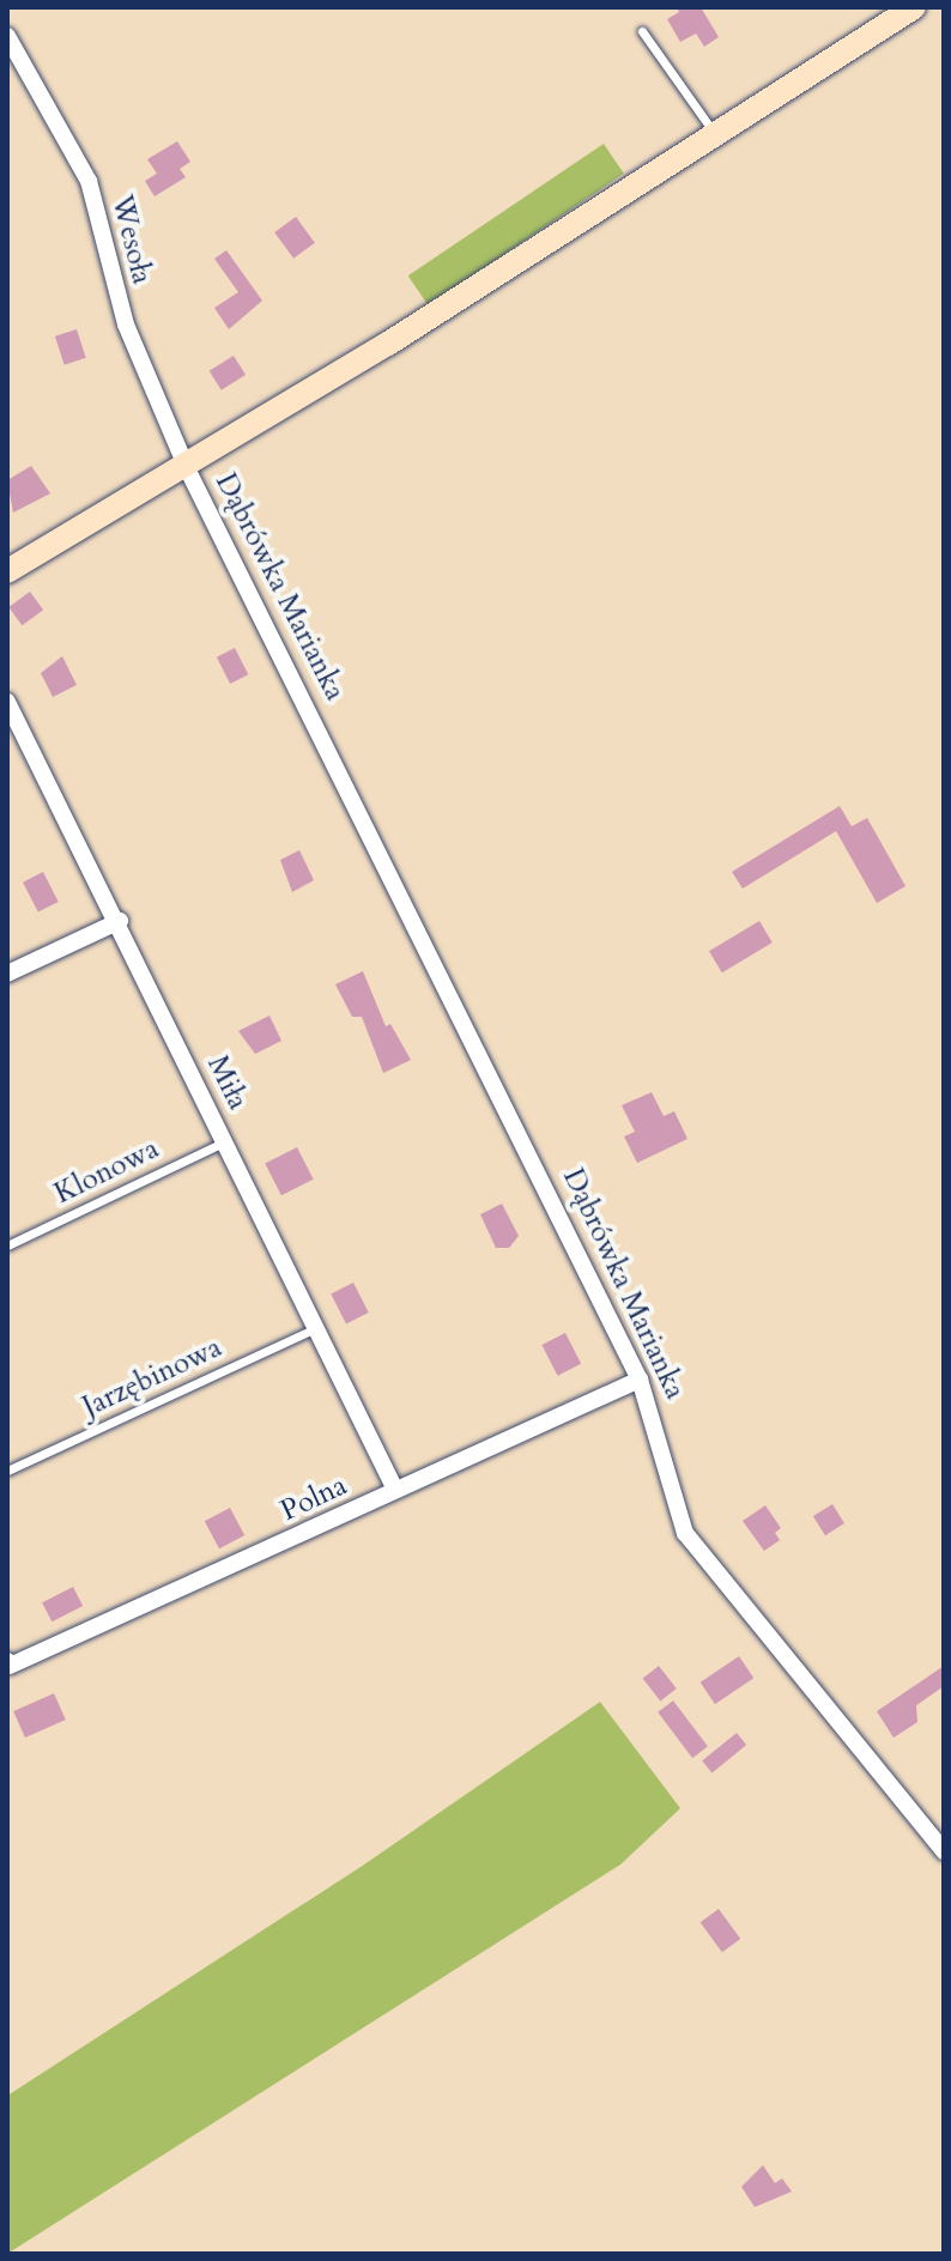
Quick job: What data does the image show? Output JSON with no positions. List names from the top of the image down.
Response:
{
  "streets": {
    "street": [
      "Wesoła",
      "Dąbrówka Marianka",
      "Miła",
      "Polna"
    ],
    "lane": ["Klonowa", "Jarzębinowa"]
  },
  "crossings": [
    ["Wesoła", "Dąbrówka Marianka"],
    ["Dąbrówka Marianka", "Polna"],
    ["Miła", "Klonowa"],
    ["Miła", "Jarzębinowa"],
    ["Miła", "Polna"]
  ]
}
